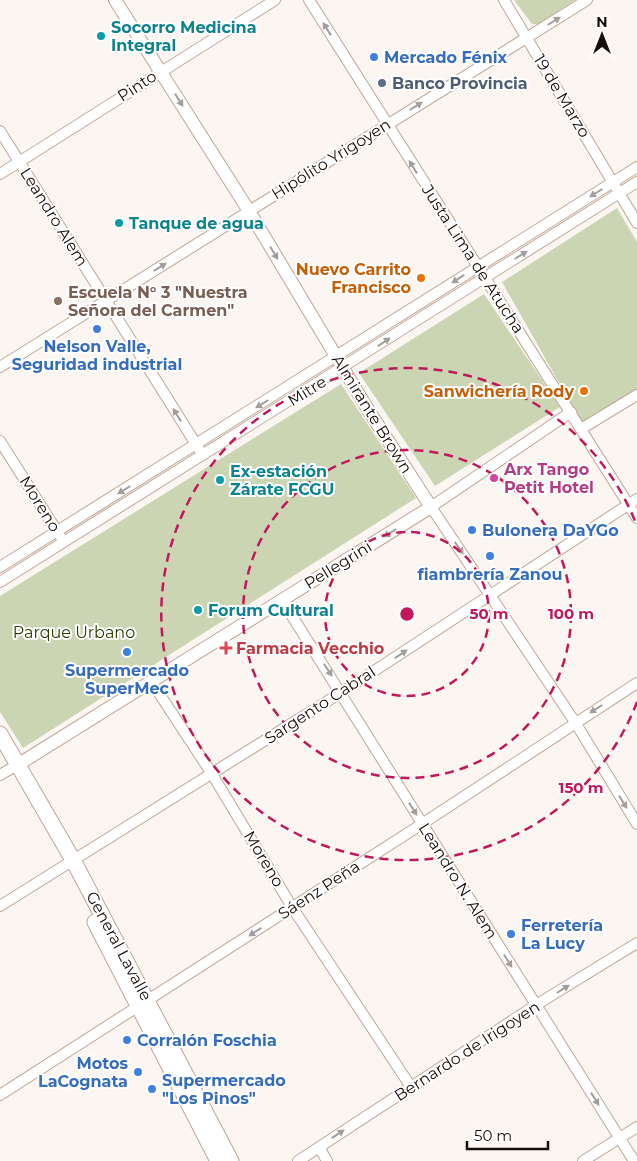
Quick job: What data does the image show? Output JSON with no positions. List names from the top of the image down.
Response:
{
  "streets": {
    "main road": ["General Lavalle"],
    "street": [
      "Pinto",
      "19 de Marzo",
      "Hipólito Yrigoyen",
      "Leandro Alem",
      "Justa Lima de Atucha",
      "Mitre",
      "Almirante Brown",
      "Moreno",
      "Pellegrini",
      "Sargento Cabral",
      "Leandro N. Alem",
      "Sáenz Peña",
      "Bernardo de Irigoyen"
    ]
  },
  "crossings": [
    ["Pinto", "Leandro Alem"],
    ["Pinto", "Almirante Brown"],
    ["19 de Marzo", "Hipólito Yrigoyen"],
    ["19 de Marzo", "Mitre"],
    ["Hipólito Yrigoyen", "Leandro Alem"],
    ["Hipólito Yrigoyen", "Justa Lima de Atucha"],
    ["Hipólito Yrigoyen", "Almirante Brown"],
    ["Leandro Alem", "Mitre"],
    ["Justa Lima de Atucha", "Mitre"],
    ["Justa Lima de Atucha", "Pellegrini"],
    ["Justa Lima de Atucha", "Sargento Cabral"],
    ["Mitre", "Almirante Brown"],
    ["Mitre", "Moreno"],
    ["Almirante Brown", "Pellegrini"],
    ["Almirante Brown", "Sargento Cabral"],
    ["Almirante Brown", "Sáenz Peña"],
    ["Moreno", "Pellegrini"],
    ["Moreno", "Sargento Cabral"],
    ["Moreno", "Sáenz Peña"],
    ["Moreno", "Bernardo de Irigoyen"],
    ["Pellegrini", "Leandro N. Alem"],
    ["Pellegrini", "General Lavalle"],
    ["Sargento Cabral", "Leandro N. Alem"],
    ["Sargento Cabral", "General Lavalle"],
    ["Leandro N. Alem", "Sáenz Peña"],
    ["Leandro N. Alem", "Bernardo de Irigoyen"],
    ["Sáenz Peña", "General Lavalle"]
  ],
  "one_way": [
    "Hipólito Yrigoyen",
    "Leandro Alem",
    "Justa Lima de Atucha",
    "Almirante Brown",
    "Leandro N. Alem",
    "Bernardo de Irigoyen"
  ],
  "parks": ["Parque Urbano"],
  "places": {
    "other": [
      "Socorro Medicina Integral",
      "Mercado Fénix",
      "Banco Provincia",
      "Tanque de agua",
      "Nuevo Carrito Francisco",
      "Escuela N° 3 \"Nuestra Señora del Carmen\"",
      "Nelson Valle, Seguridad industrial",
      "Sanwichería Rody",
      "Arx Tango Petit Hotel",
      "Ex-estación Zárate FCGU",
      "Bulonera DaYGo",
      "fiambrería Zanou",
      "Forum Cultural",
      "Supermercado SuperMec",
      "Ferretería La Lucy",
      "Corralón Foschia",
      "Motos LaCognata",
      "Supermercado \"Los Pinos\""
    ],
    "health": ["Farmacia Vecchio"]
  },
  "scale_bar": "50 m",
  "north": "top",
  "rings": ["50 m", "100 m", "150 m"]
}
